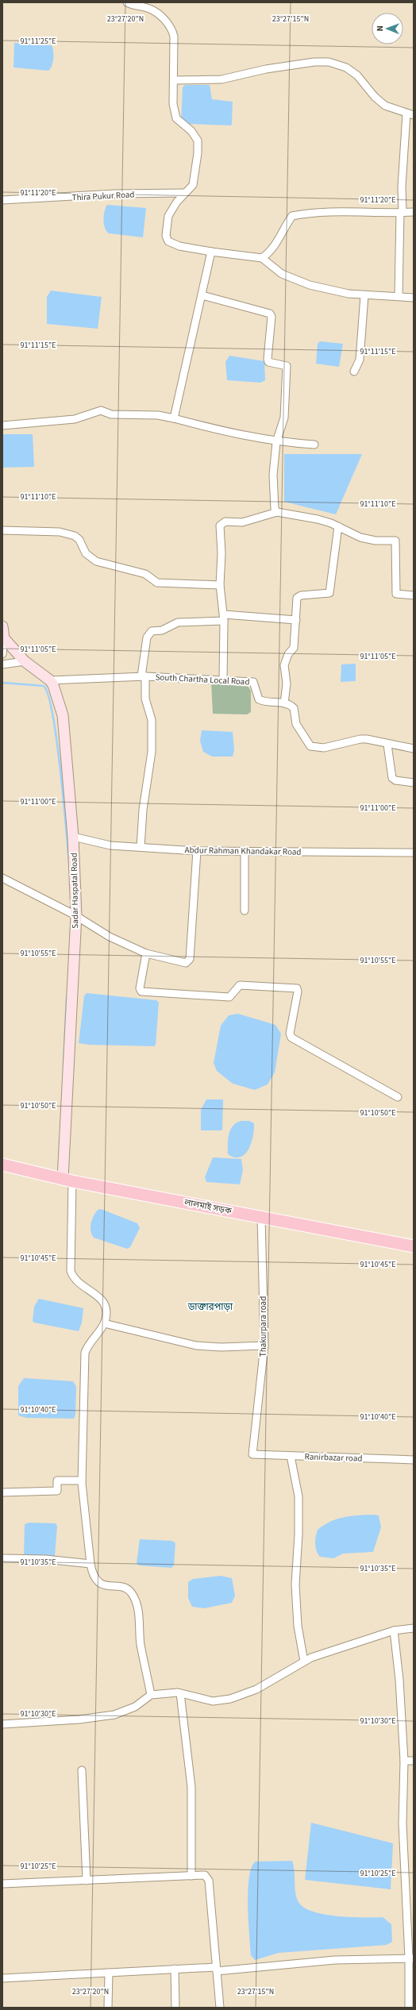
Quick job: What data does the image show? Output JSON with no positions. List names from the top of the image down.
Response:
{
  "streets": {
    "main road": ["লালমাই সড়ক"],
    "street": [
      "Thira Pukur Road",
      "South Chartha Local Road",
      "Abdur Rahman Khandakar Road",
      "Sadar Haspatal Road",
      "Thakurpara road",
      "Ranirbazar road"
    ]
  },
  "crossings": [
    ["South Chartha Local Road", "Sadar Haspatal Road"],
    ["Abdur Rahman Khandakar Road", "Sadar Haspatal Road"],
    ["Sadar Haspatal Road", "লালমাই সড়ক"],
    ["লালমাই সড়ক", "Thakurpara road"],
    ["Thakurpara road", "Ranirbazar road"]
  ],
  "districts": ["ডাক্তারপাড়া"],
  "north": "left",
  "coordinates": [
    "23°27'20\"N",
    "23°27'15\"N",
    "91°11'25\"E",
    "91°11'20\"E",
    "91°11'15\"E",
    "91°11'10\"E",
    "91°11'05\"E",
    "91°11'00\"E",
    "91°10'55\"E",
    "91°10'50\"E",
    "91°10'45\"E",
    "91°10'40\"E",
    "91°10'35\"E",
    "91°10'30\"E",
    "91°10'25\"E"
  ]
}
